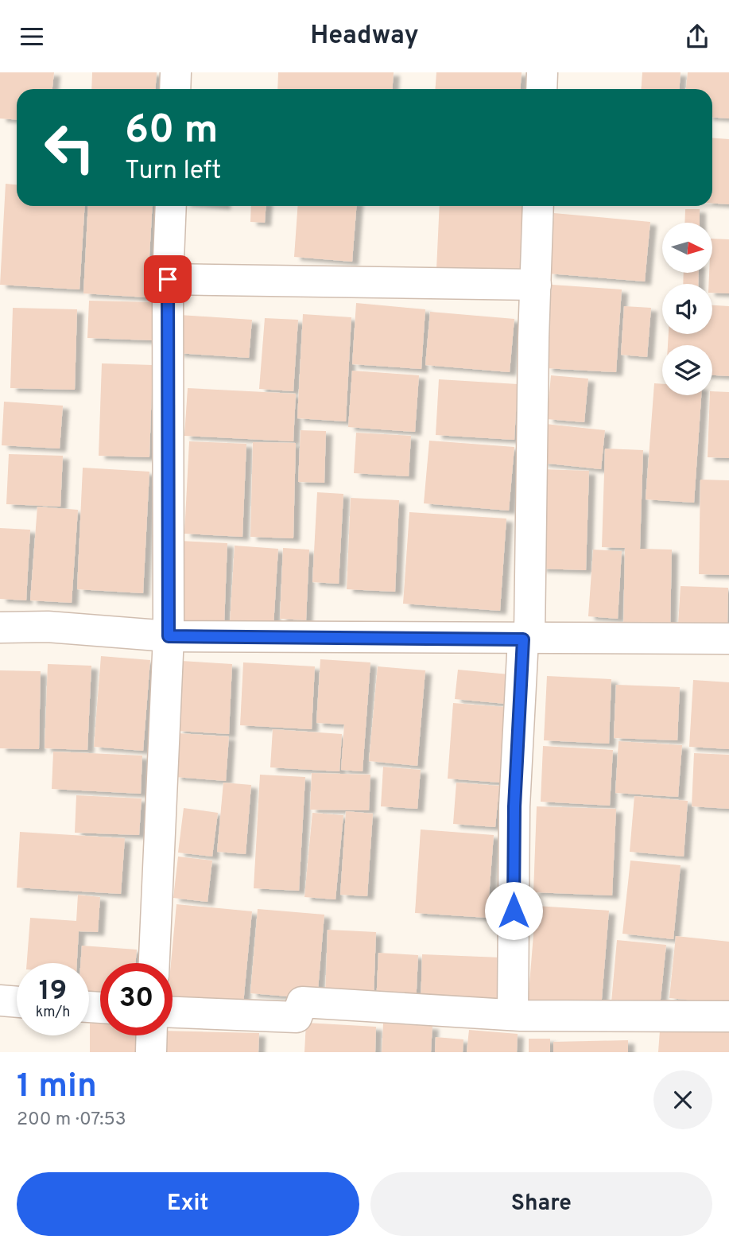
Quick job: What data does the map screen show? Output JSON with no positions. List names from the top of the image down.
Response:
{
  "north": "right",
  "page": {
    "header": "Headway",
    "turn": ["60 m", "Turn left"],
    "speed": "19 km/h",
    "limit": "30",
    "heading": ["1 min", "200 m · 07:53"],
    "buttons": ["Exit", "Share"]
  }
}
